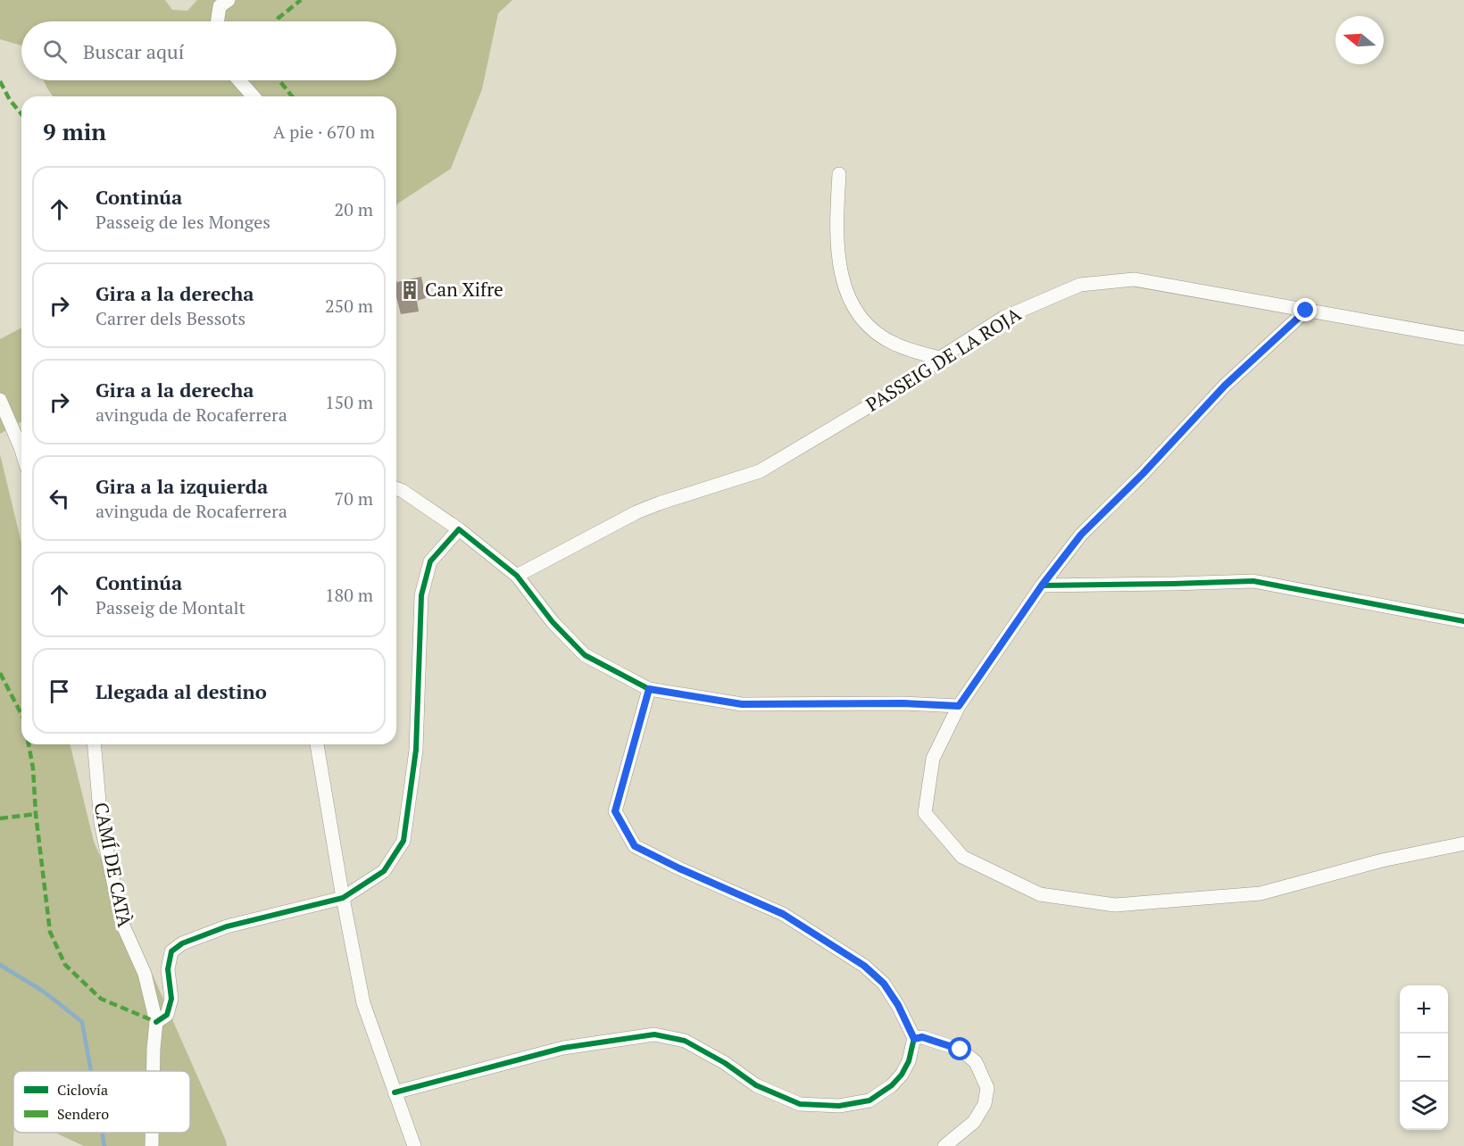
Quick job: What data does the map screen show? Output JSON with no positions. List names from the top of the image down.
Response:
{
  "streets": {
    "street": ["PASSEIG DE LA ROJA", "CAMÍ DE CATÀ"]
  },
  "places": {
    "building": ["Can Xifre"]
  },
  "legend": ["Ciclovía", "Sendero"],
  "north": "left",
  "page": {
    "search": "Buscar aquí",
    "heading": ["9 min", "A pie · 670 m"],
    "list": [
      ["Continúa", "Passeig de les Monges", "20 m"],
      ["Gira a la derecha", "Carrer dels Bessots", "250 m"],
      ["Gira a la derecha", "avinguda de Rocaferrera", "150 m"],
      ["Gira a la izquierda", "avinguda de Rocaferrera", "70 m"],
      ["Continúa", "Passeig de Montalt", "180 m"],
      "Llegada al destino"
    ],
    "map_buttons": ["+", "−"]
  }
}
